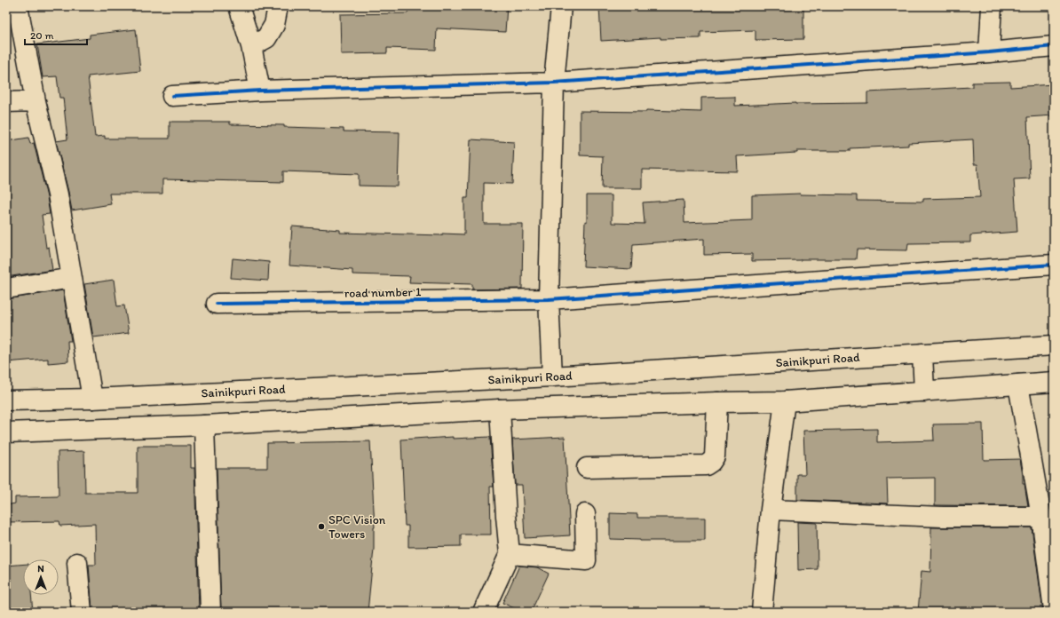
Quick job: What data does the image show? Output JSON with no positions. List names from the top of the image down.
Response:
{
  "streets": {
    "street": ["road number 1", "Sainikpuri Road"]
  },
  "places": ["SPC Vision Towers"],
  "scale_bar": "20 m",
  "north": "top"
}
